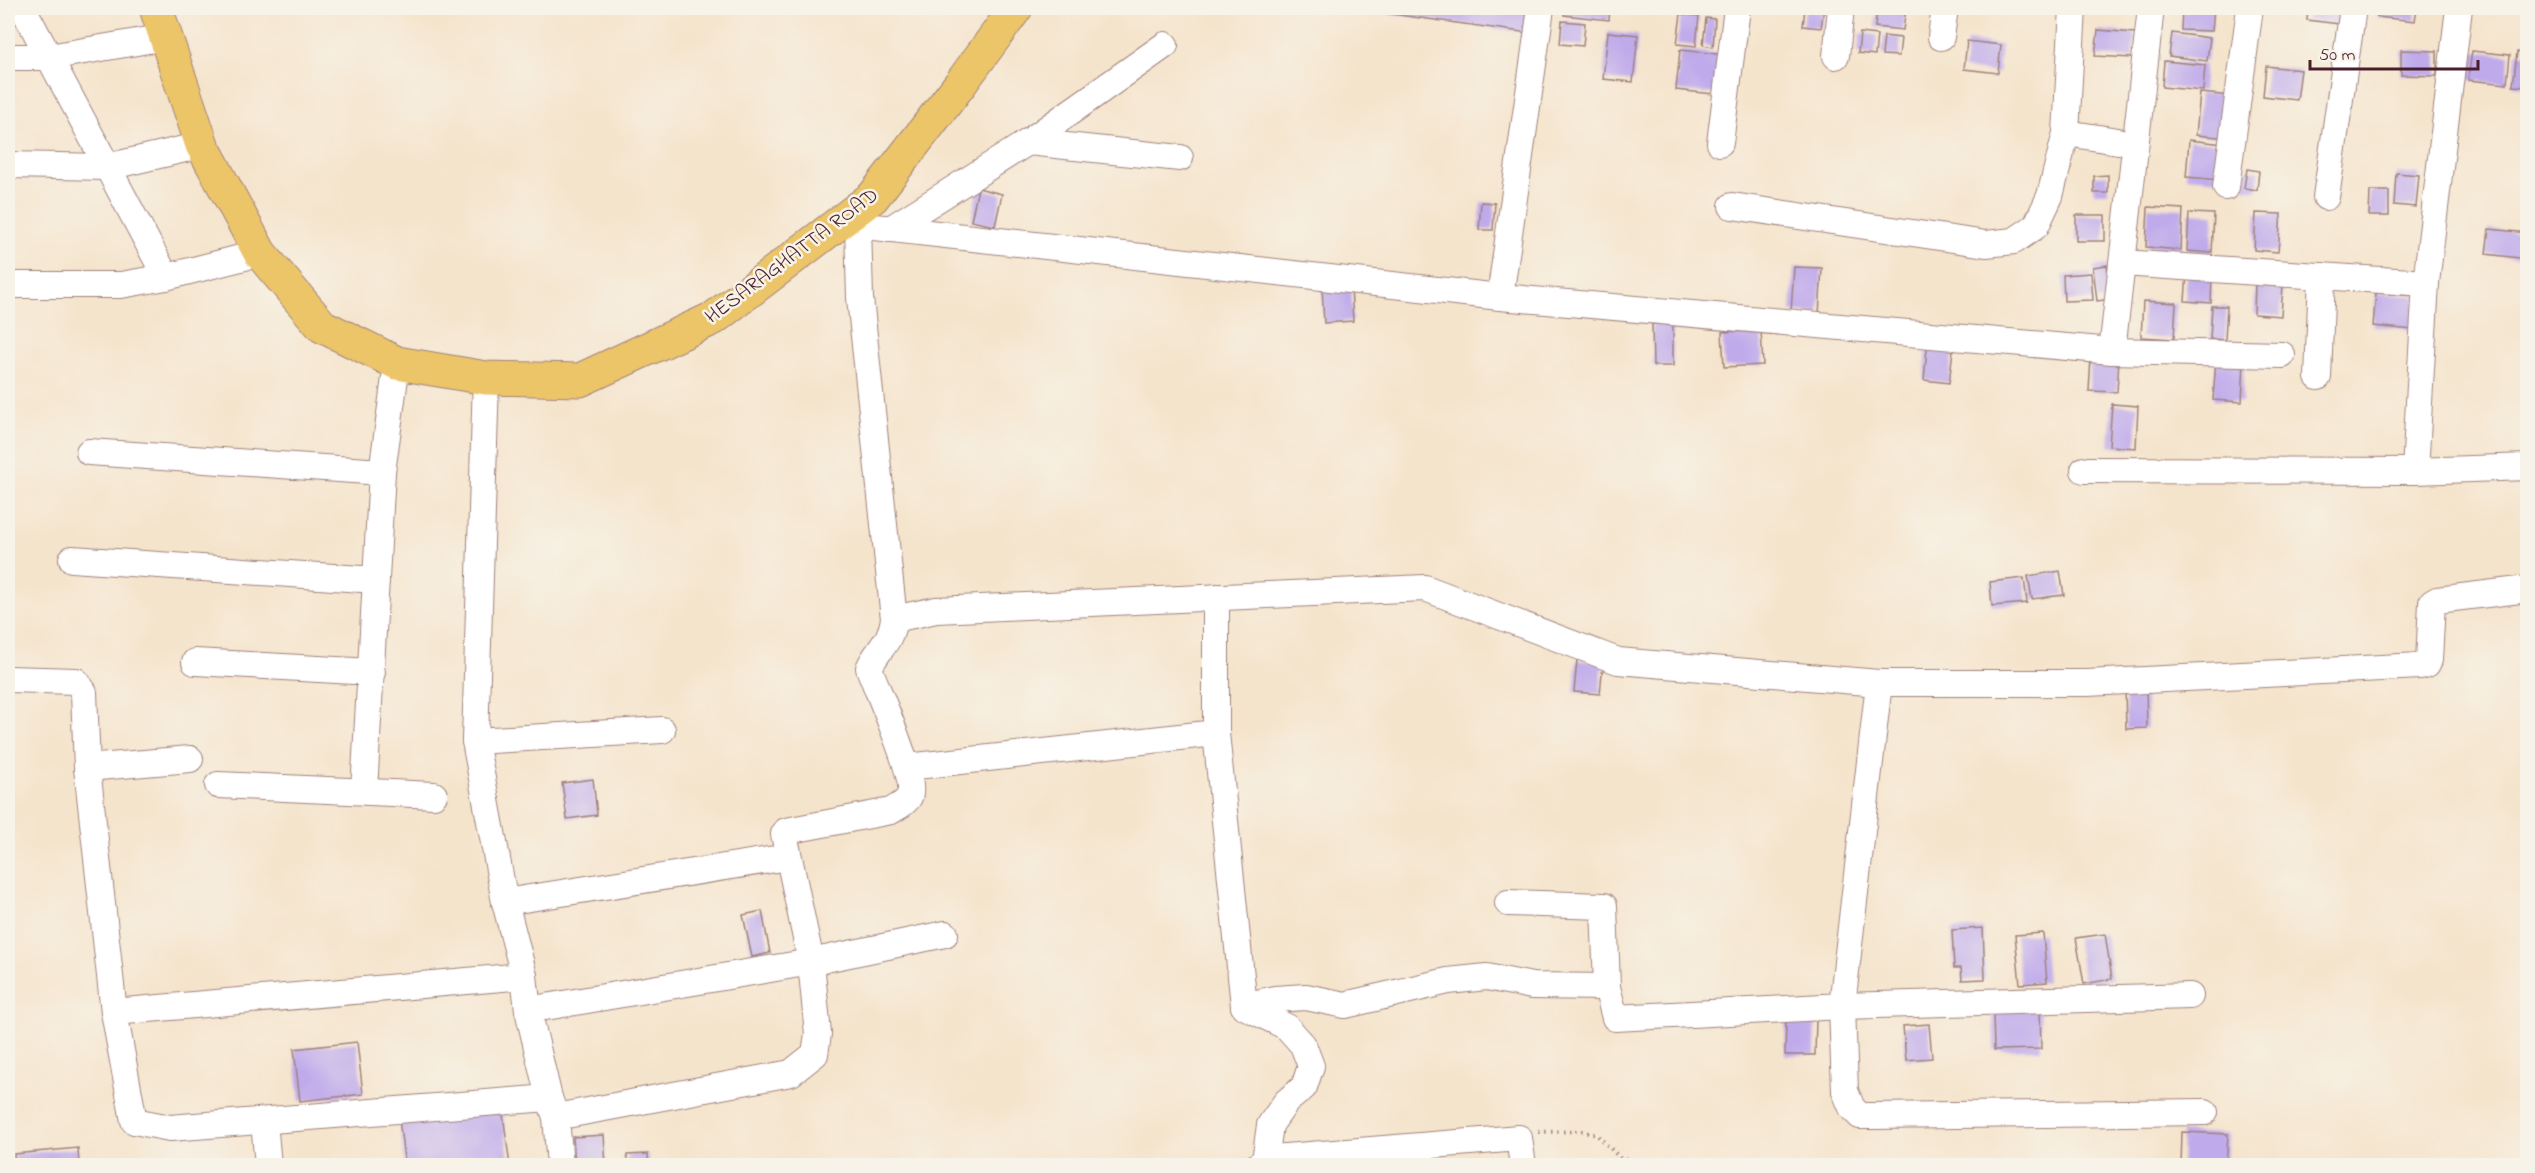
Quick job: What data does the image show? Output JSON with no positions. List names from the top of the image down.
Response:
{
  "streets": {
    "main road": ["HESARAGHATTA ROAD"]
  },
  "scale_bar": "50 m"
}
